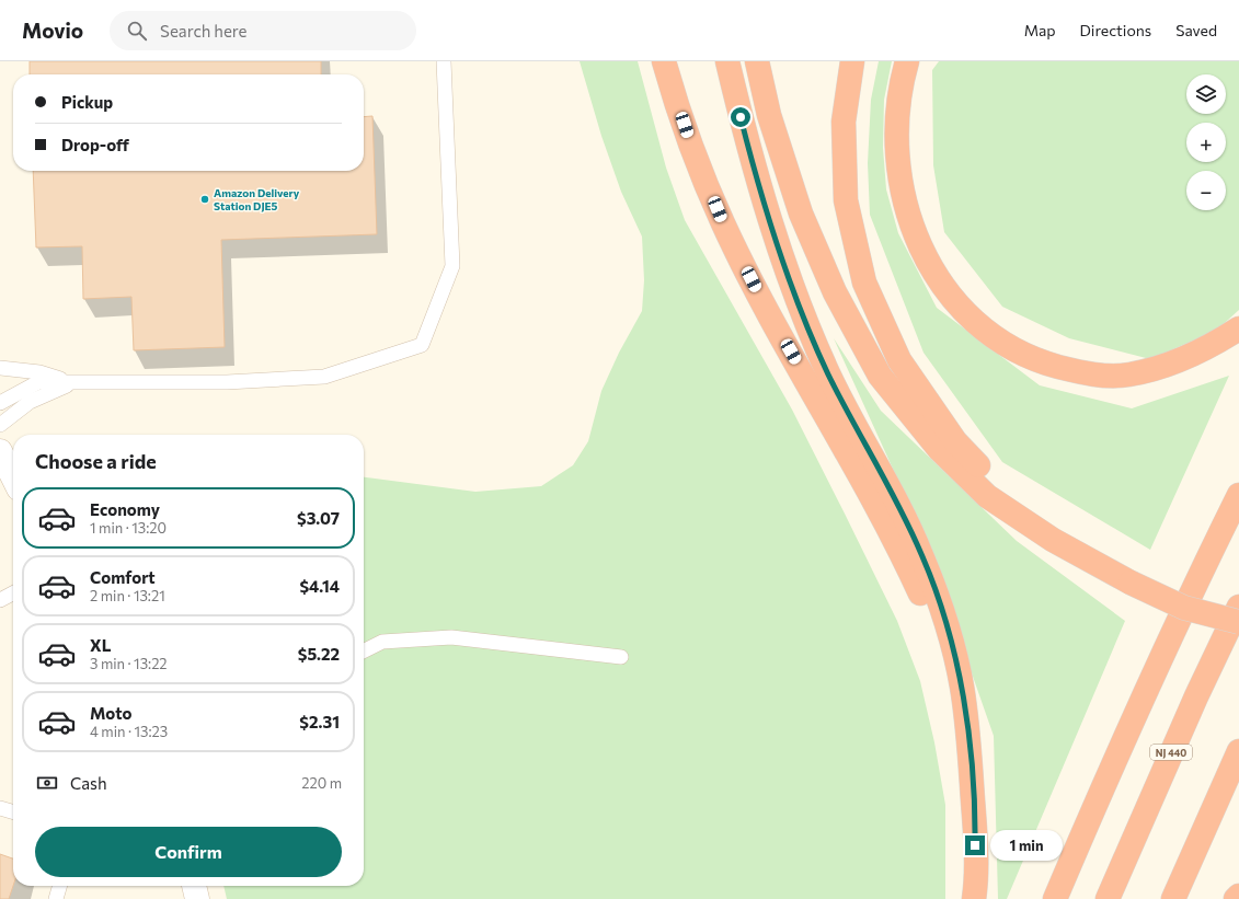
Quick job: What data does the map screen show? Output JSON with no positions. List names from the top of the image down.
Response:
{
  "streets": {
    "highway": ["NJ 440"]
  },
  "places": ["Amazon Delivery Station DJE5"],
  "page": {
    "header": "Movio",
    "search": "Search here",
    "nav": ["Map", "Directions", "Saved"],
    "map_buttons": ["+", "−"],
    "banner": ["Pickup", "Drop-off"],
    "heading": "Choose a ride",
    "list": [
      {
        "name": "Economy",
        "note": "1 min · 13:20",
        "value": "$3.07"
      },
      {
        "name": "Comfort",
        "note": "2 min · 13:21",
        "value": "$4.14"
      },
      {
        "name": "XL",
        "note": "3 min · 13:22",
        "value": "$5.22"
      },
      {
        "name": "Moto",
        "note": "4 min · 13:23",
        "value": "$2.31"
      }
    ],
    "pay": ["Cash", "220 m"],
    "buttons": "Confirm",
    "bubble": "1 min"
  }
}
